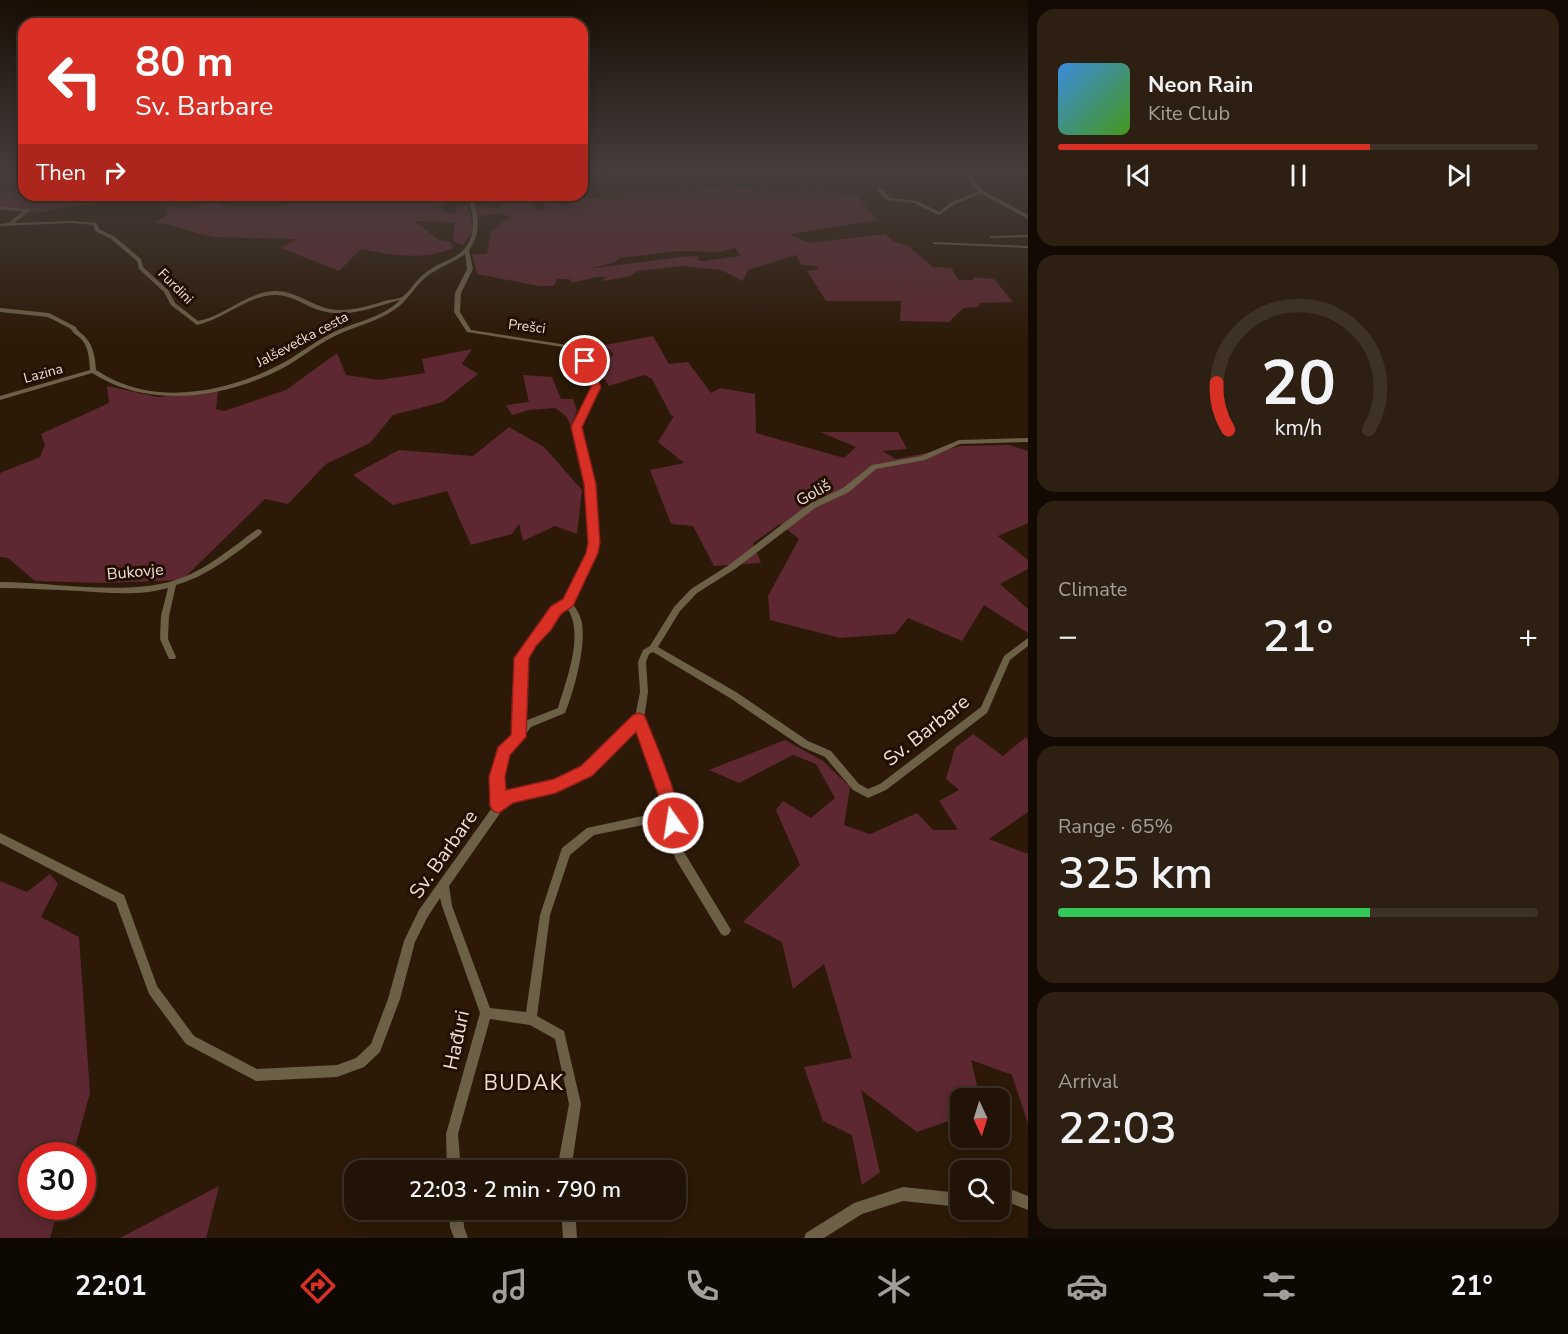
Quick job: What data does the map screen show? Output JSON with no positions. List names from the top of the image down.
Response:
{
  "streets": {
    "street": [
      "Furdini",
      "Prešci",
      "Jalševečka cesta",
      "Lazina",
      "Goliš",
      "Bukovje",
      "Sv. Barbare",
      "Hađuri"
    ]
  },
  "crossings": [
    ["Furdini", "Jalševečka cesta"],
    ["Prešci", "Jalševečka cesta"],
    ["Jalševečka cesta", "Lazina"],
    ["Goliš", "Sv. Barbare"],
    ["Sv. Barbare", "Hađuri"]
  ],
  "districts": ["BUDAK"],
  "north": "bottom",
  "page": {
    "turn": ["80 m", "Sv. Barbare"],
    "song": ["Neon Rain", "Kite Club"],
    "then": "Then",
    "tile": [
      "Climate",
      ["Range · 65%", "325 km"],
      ["Arrival", "22:03"]
    ],
    "heat": ["−", "21°", "+"],
    "limit": "30",
    "trip": "22:03 · 2 min · 790 m",
    "tabs": ["22:01", "21°"],
    "gauge": ["20", "km/h"]
  }
}
